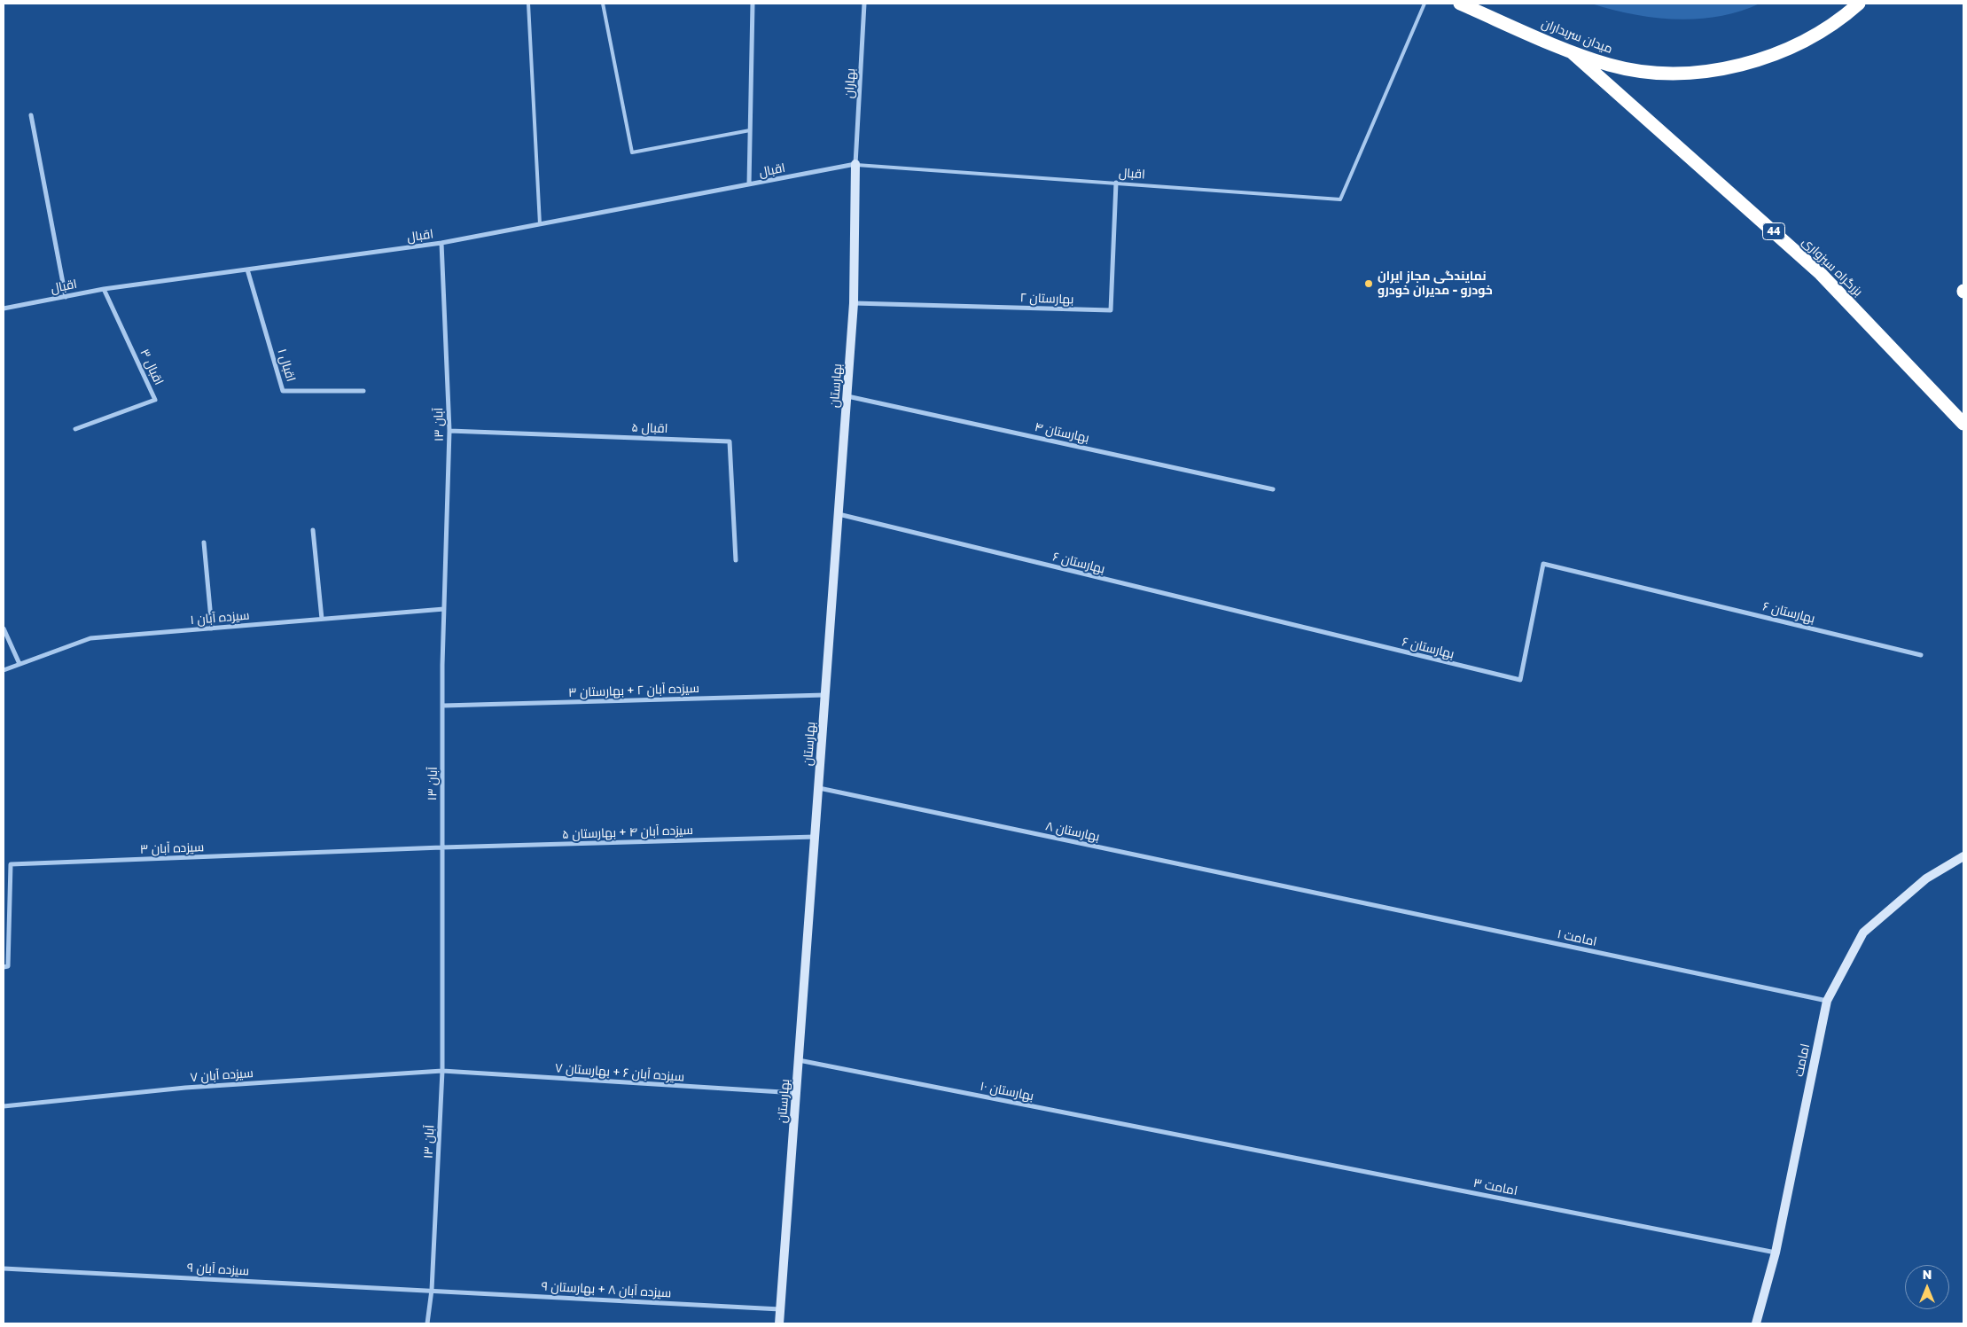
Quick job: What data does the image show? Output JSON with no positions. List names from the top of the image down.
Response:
{
  "streets": {
    "highway": ["میدان سربداران", "44", "بزرگراه سبزواری"],
    "street": [
      "بهاران",
      "اقبال",
      "بهارستان ۲",
      "اقبال ۱",
      "اقبال ۳",
      "بهارستان",
      "۱۳ آبان",
      "اقبال ۵",
      "بهارستان ۴",
      "بهارستان ۶",
      "سیزده آبان ۱",
      "سیزده آبان ۲ + بهارستان ۳",
      "بهارستان ۸",
      "سیزده آبان ۴ + بهارستان ۵",
      "سیزده آبان ۳",
      "امامت ۱",
      "امامت",
      "سیزده آبان ۶ + بهارستان ۷",
      "سیزده آبان ۷",
      "بهارستان ۱۰",
      "امامت ۳",
      "سیزده آبان ۹",
      "سیزده آبان ۸ + بهارستان ۹"
    ]
  },
  "crossings": [
    ["میدان سربداران", "بزرگراه سبزواری"],
    ["بهاران", "اقبال"],
    ["بهاران", "بهارستان"],
    ["اقبال", "بهارستان ۲"],
    ["اقبال", "اقبال ۱"],
    ["اقبال", "اقبال ۳"],
    ["اقبال", "بهارستان"],
    ["اقبال", "۱۳ آبان"],
    ["بهارستان ۲", "بهارستان"],
    ["بهارستان", "بهارستان ۴"],
    ["بهارستان", "بهارستان ۶"],
    ["بهارستان", "سیزده آبان ۲ + بهارستان ۳"],
    ["بهارستان", "بهارستان ۸"],
    ["بهارستان", "سیزده آبان ۴ + بهارستان ۵"],
    ["بهارستان", "سیزده آبان ۶ + بهارستان ۷"],
    ["بهارستان", "بهارستان ۱۰"],
    ["بهارستان", "سیزده آبان ۸ + بهارستان ۹"],
    ["۱۳ آبان", "اقبال ۵"],
    ["۱۳ آبان", "سیزده آبان ۱"],
    ["۱۳ آبان", "سیزده آبان ۲ + بهارستان ۳"],
    ["۱۳ آبان", "سیزده آبان ۴ + بهارستان ۵"],
    ["۱۳ آبان", "سیزده آبان ۳"],
    ["۱۳ آبان", "سیزده آبان ۶ + بهارستان ۷"],
    ["۱۳ آبان", "سیزده آبان ۷"],
    ["۱۳ آبان", "سیزده آبان ۹"],
    ["۱۳ آبان", "سیزده آبان ۸ + بهارستان ۹"],
    ["بهارستان ۸", "امامت ۱"],
    ["سیزده آبان ۴ + بهارستان ۵", "سیزده آبان ۳"],
    ["امامت ۱", "امامت"],
    ["امامت", "امامت ۳"],
    ["سیزده آبان ۶ + بهارستان ۷", "سیزده آبان ۷"],
    ["بهارستان ۱۰", "امامت ۳"],
    ["سیزده آبان ۹", "سیزده آبان ۸ + بهارستان ۹"]
  ],
  "places": ["نمایندگی مجاز ایران خودرو - مدیران خودرو"],
  "north": "top"
}
